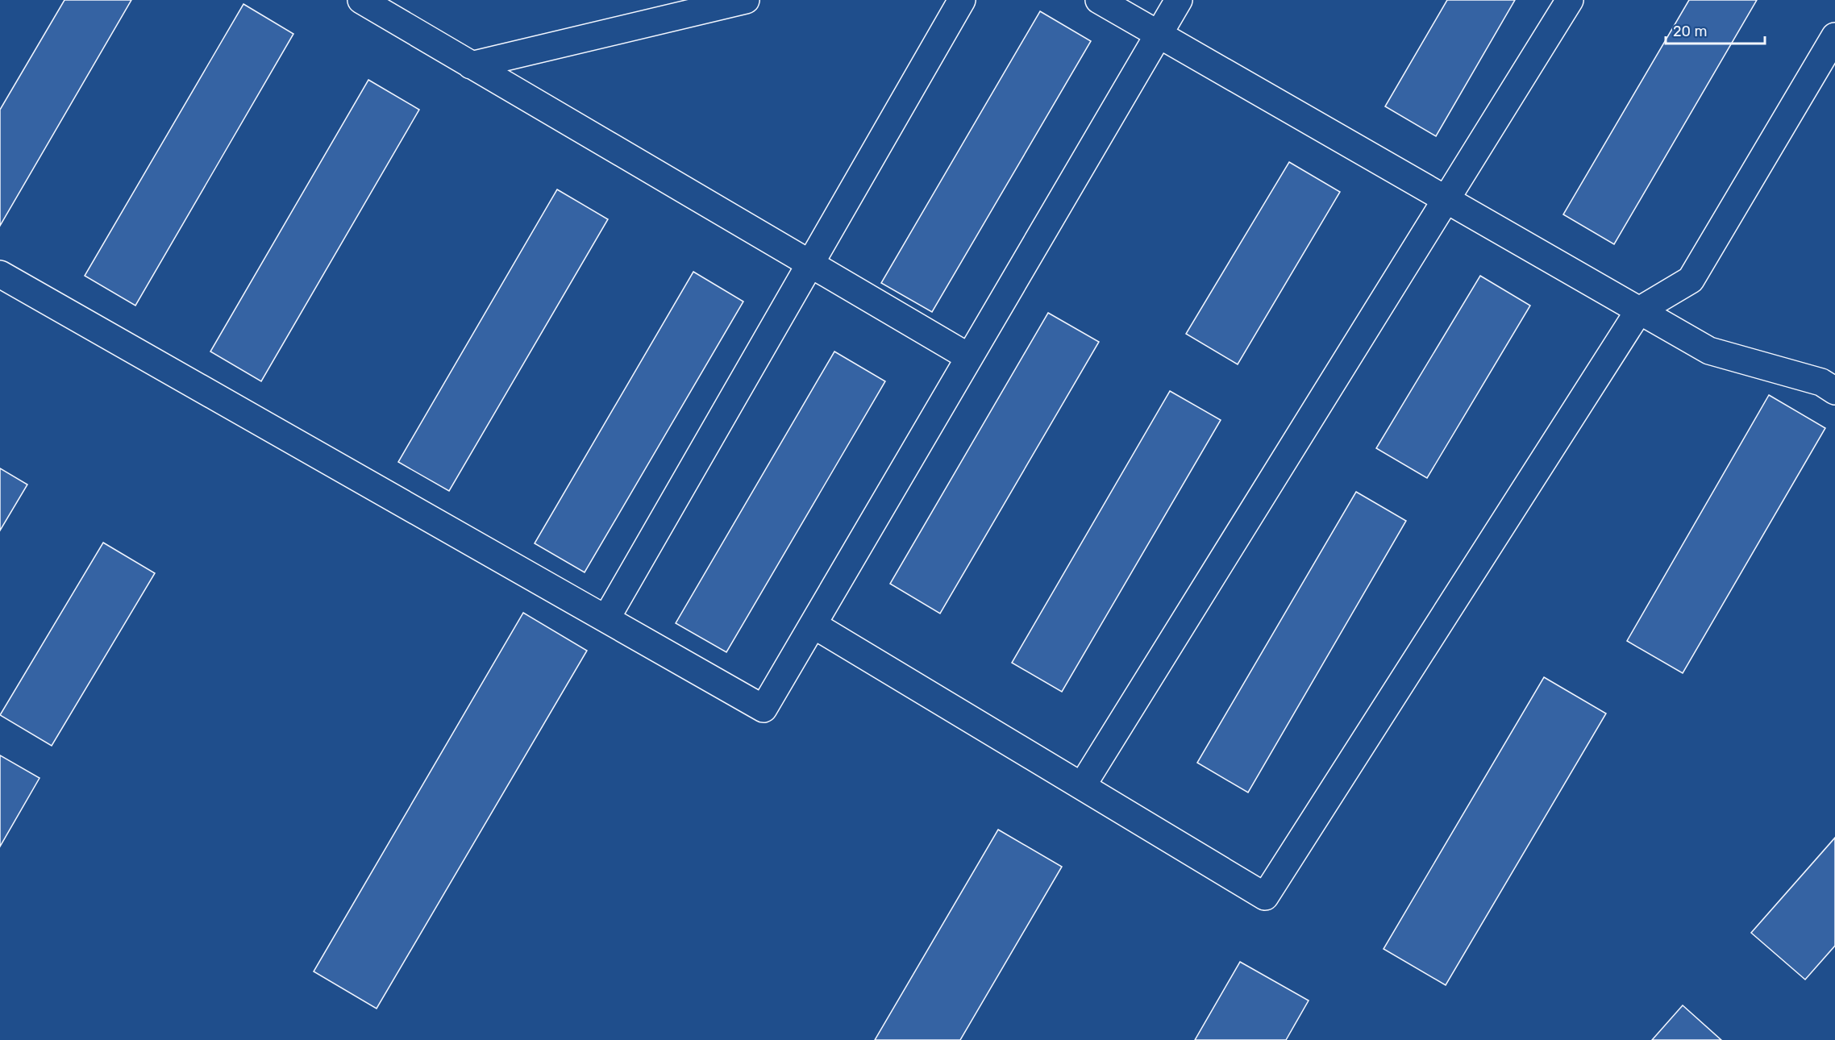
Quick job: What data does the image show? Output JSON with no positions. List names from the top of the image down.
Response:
{
  "scale_bar": "20 m"
}
